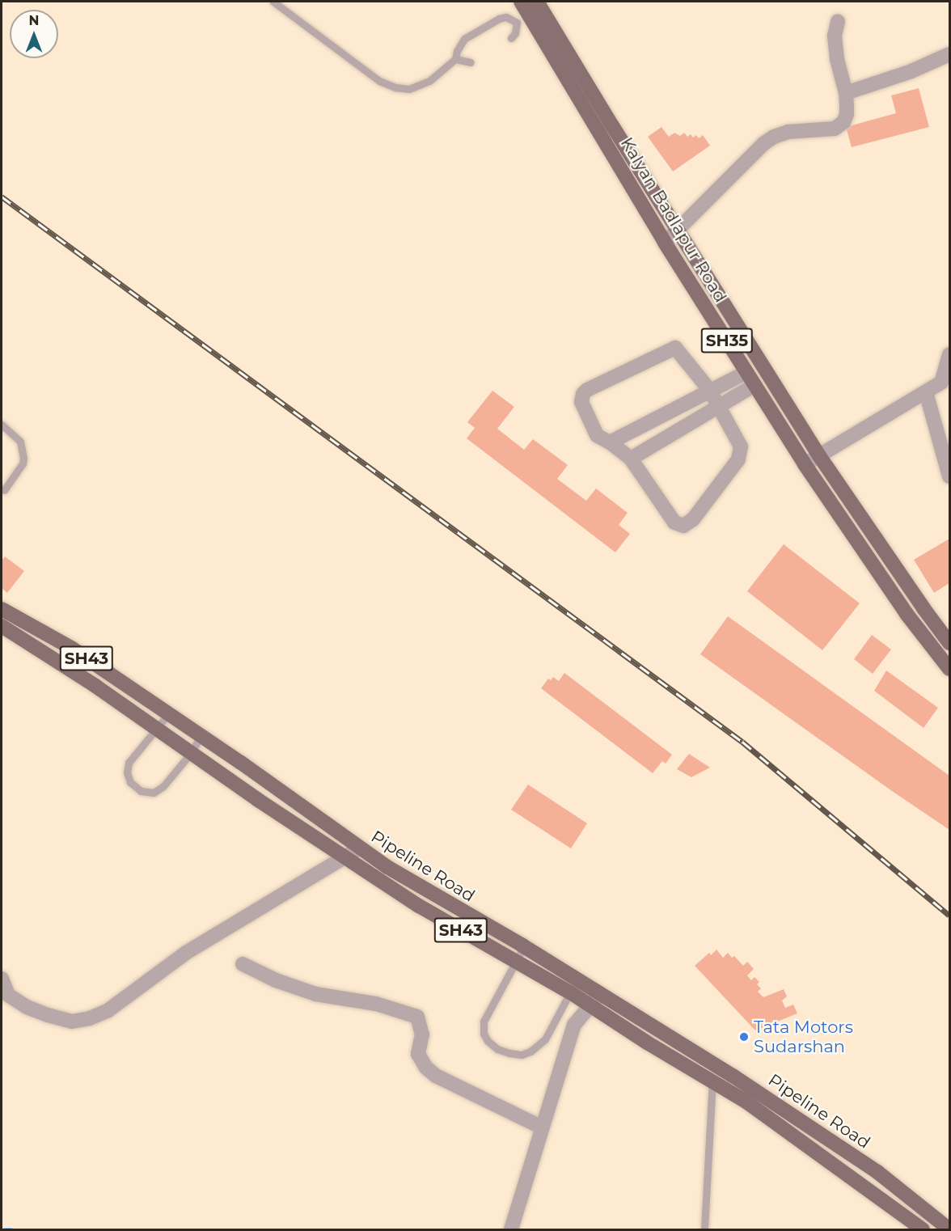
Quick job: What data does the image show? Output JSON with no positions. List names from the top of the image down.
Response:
{
  "streets": {
    "main road": [
      "Kalyan Badlapur Road",
      "SH35",
      "SH43",
      "Pipeline Road"
    ]
  },
  "places": ["Tata Motors Sudarshan"],
  "north": "top"
}
